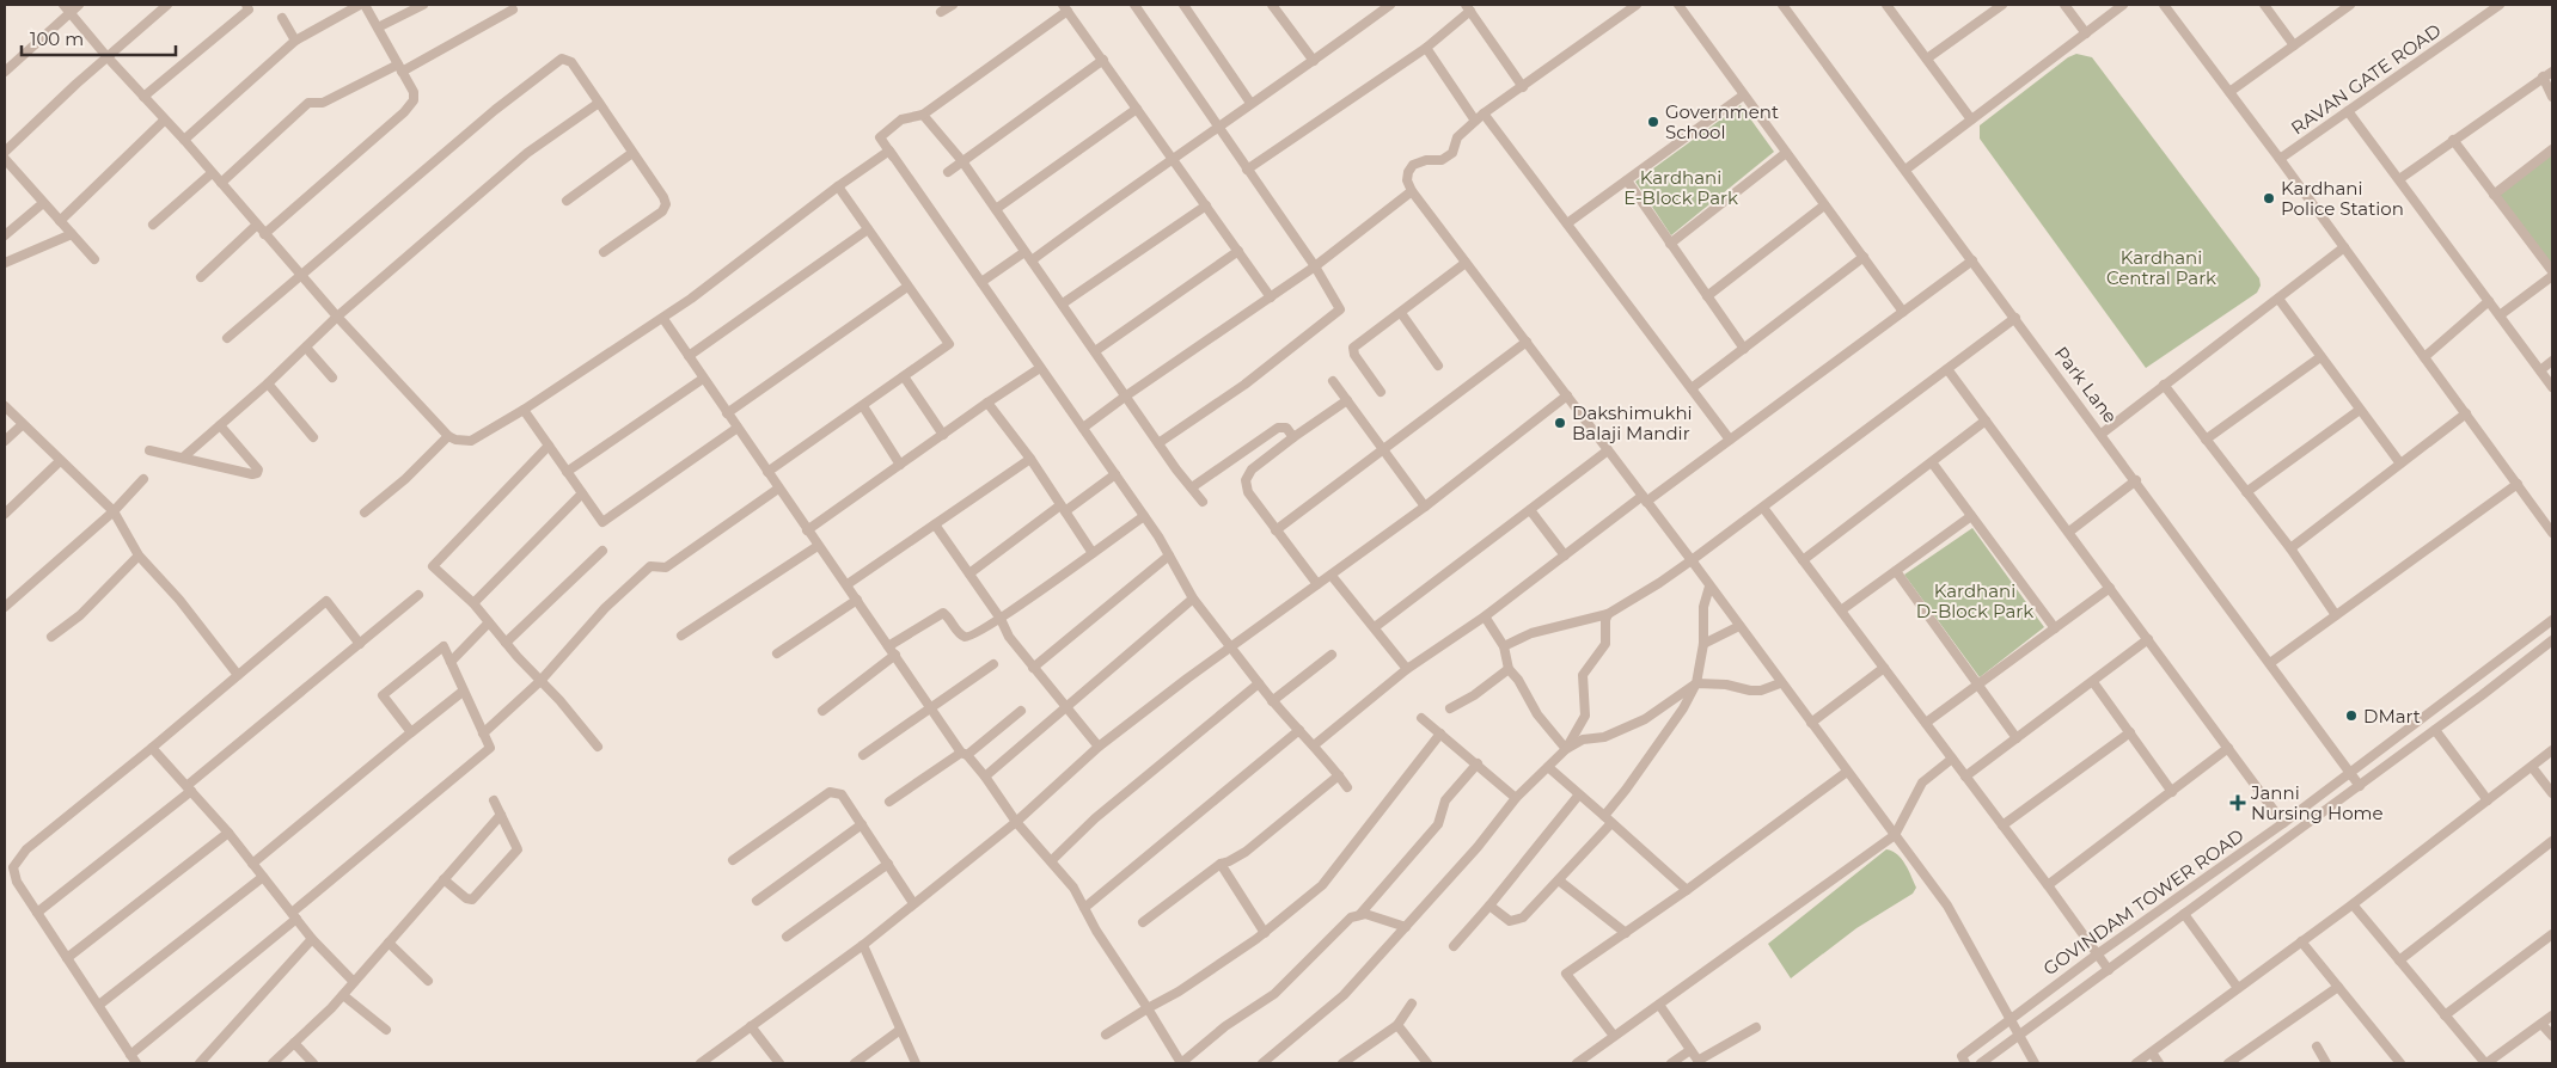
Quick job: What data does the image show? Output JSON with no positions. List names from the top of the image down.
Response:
{
  "streets": {
    "street": ["RAVAN GATE ROAD", "Park Lane", "GOVINDAM TOWER ROAD"]
  },
  "crossings": [
    ["Park Lane", "GOVINDAM TOWER ROAD"]
  ],
  "parks": ["Kardhani E-Block Park", "Kardhani Central Park", "Kardhani D-Block Park"],
  "places": {
    "other": [
      "Government School",
      "Kardhani Police Station",
      "Dakshimukhi Balaji Mandir",
      "DMart"
    ],
    "health": ["Janni Nursing Home"]
  },
  "scale_bar": "100 m"
}
